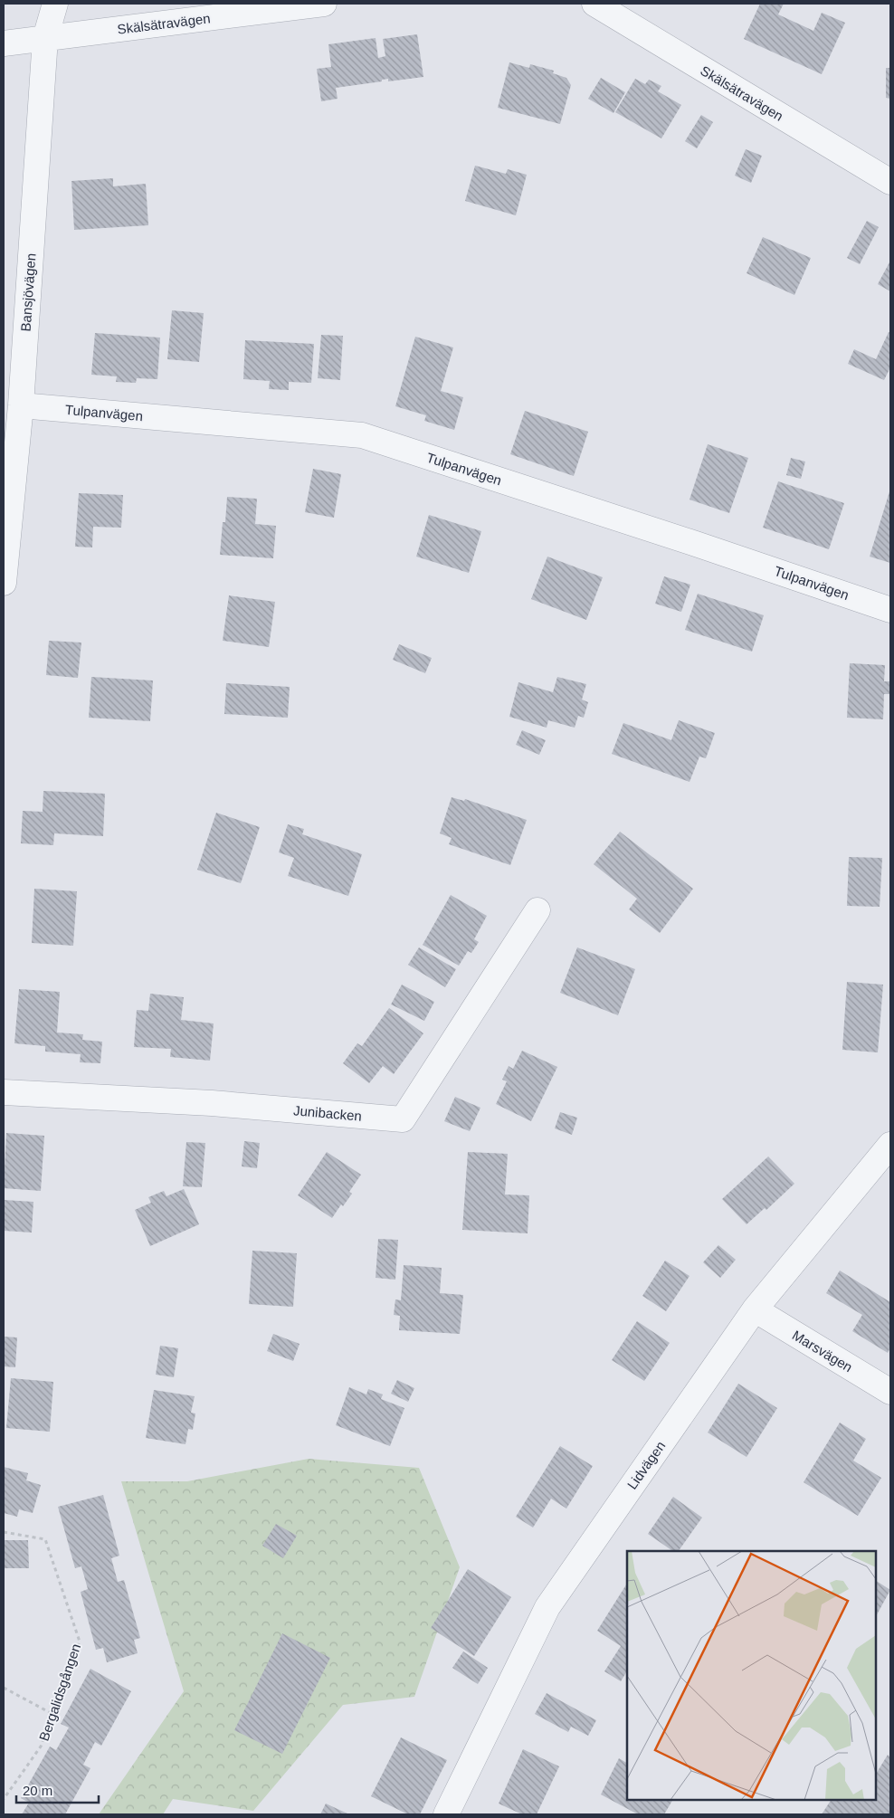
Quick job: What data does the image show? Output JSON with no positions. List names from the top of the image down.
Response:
{
  "streets": {
    "street": [
      "Skälsätravägen",
      "Bansjövägen",
      "Tulpanvägen",
      "Junibacken",
      "Marsvägen",
      "Lidvägen"
    ],
    "path": ["Bergalidsgången"]
  },
  "crossings": [
    ["Skälsätravägen", "Bansjövägen"],
    ["Bansjövägen", "Tulpanvägen"],
    ["Marsvägen", "Lidvägen"]
  ],
  "scale_bar": "20 m"
}
